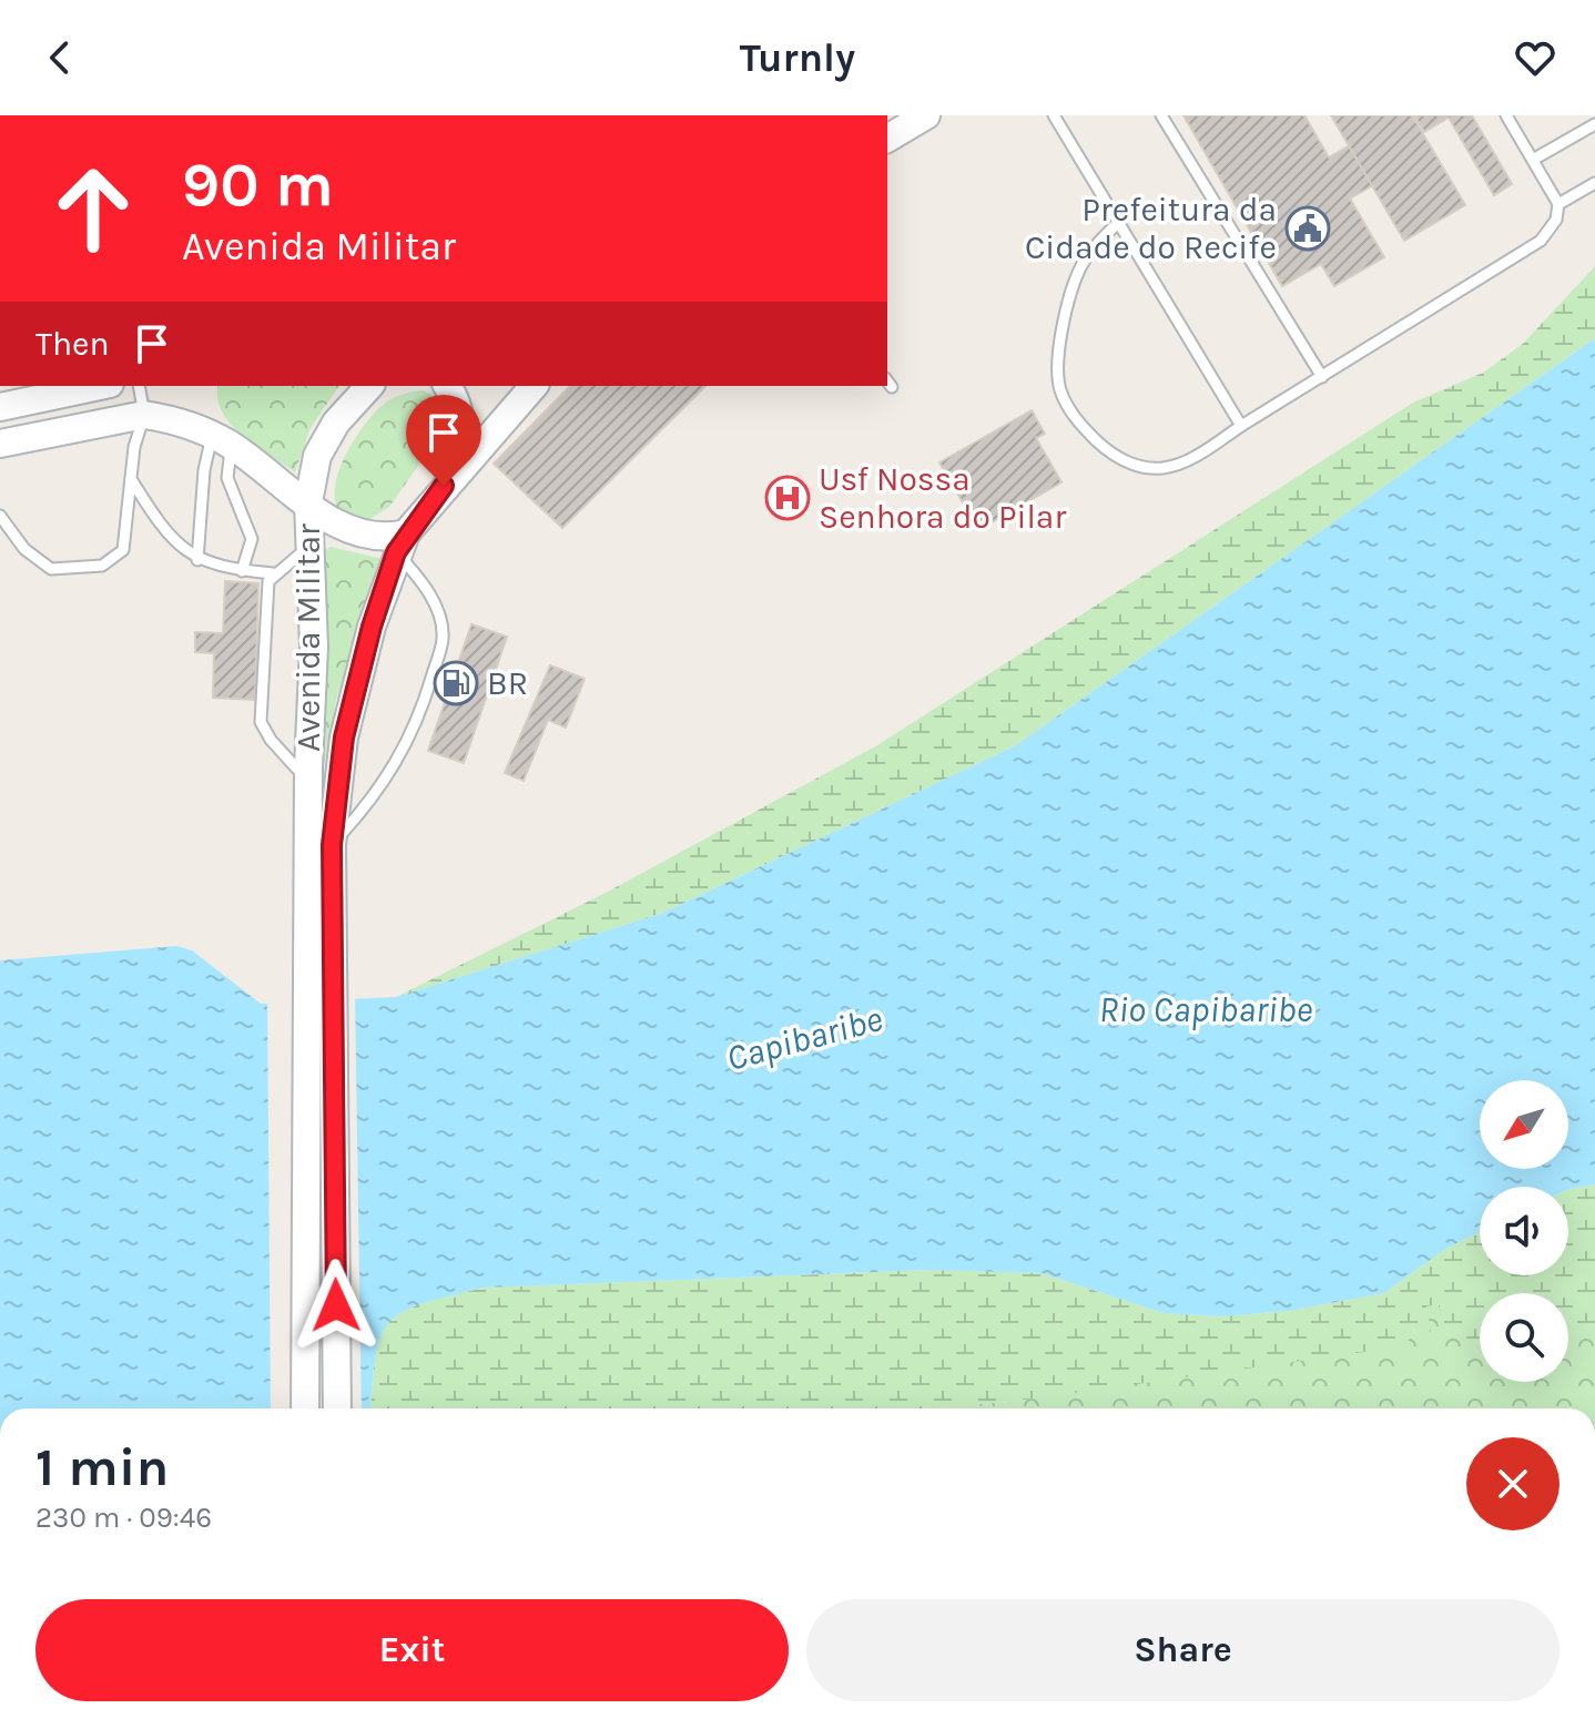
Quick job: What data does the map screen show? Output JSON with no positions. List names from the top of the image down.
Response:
{
  "streets": {
    "main road": ["Avenida Militar"]
  },
  "water": ["Rio Capibaribe", "Capibaribe"],
  "places": {
    "public building": ["Prefeitura da Cidade do Recife"],
    "hospital": ["Usf Nossa Senhora do Pilar"],
    "fuel station": ["BR"]
  },
  "north": "bottom left",
  "page": {
    "header": "Turnly",
    "turn": ["90 m", "Avenida Militar"],
    "then": "Then",
    "heading": ["1 min", "230 m · 09:46"],
    "buttons": ["Exit", "Share"]
  }
}
